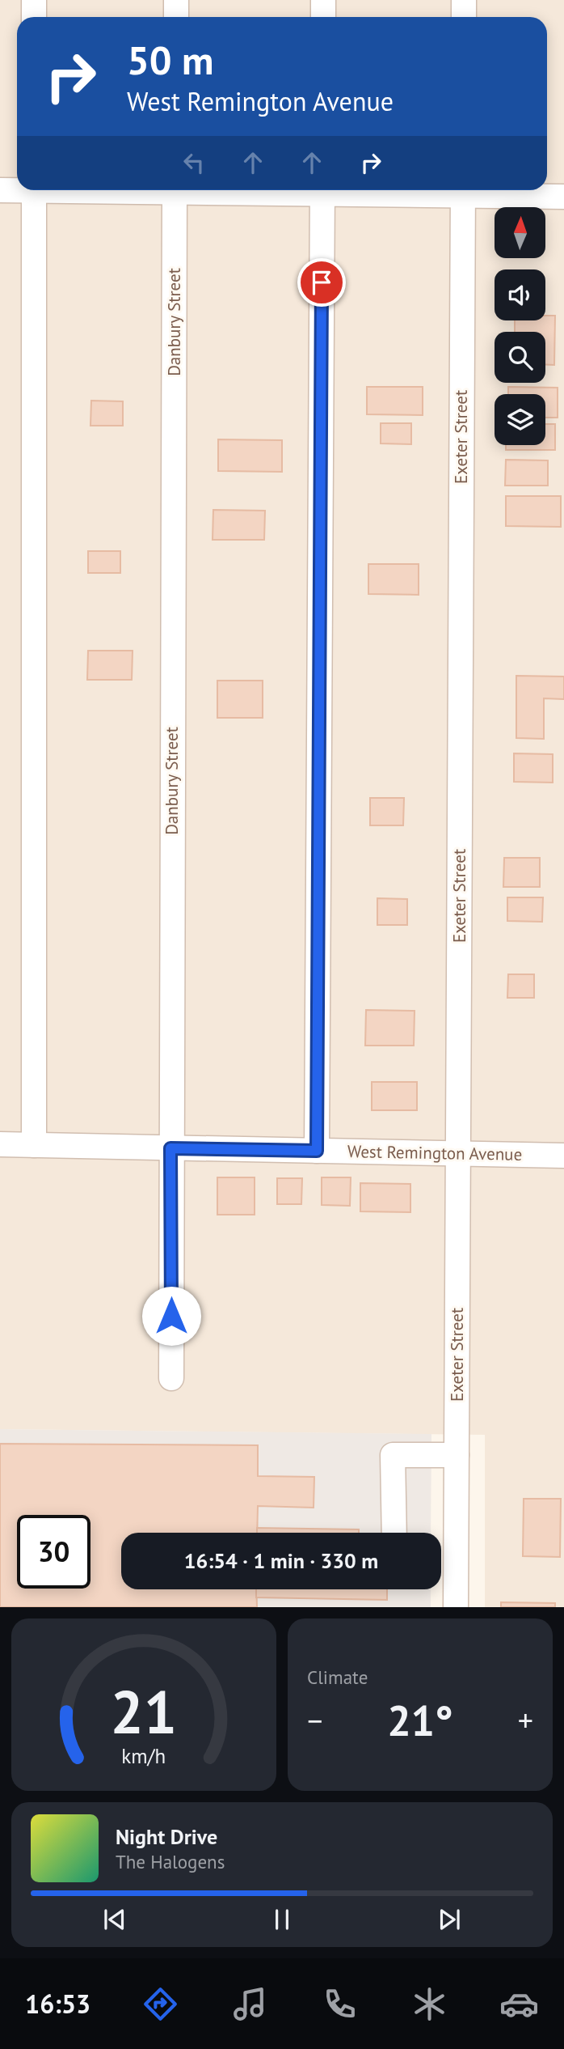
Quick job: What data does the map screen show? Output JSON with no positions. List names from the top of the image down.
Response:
{
  "streets": {
    "street": ["Danbury Street", "Exeter Street", "West Remington Avenue"]
  },
  "crossings": [
    ["Danbury Street", "West Remington Avenue"],
    ["Exeter Street", "West Remington Avenue"]
  ],
  "north": "top",
  "page": {
    "turn": ["50 m", "West Remington Avenue"],
    "limit": "30",
    "trip": "16:54 · 1 min · 330 m",
    "tile": "Climate",
    "heat": ["−", "21°", "+"],
    "song": ["Night Drive", "The Halogens"],
    "tabs": "16:53",
    "gauge": ["21", "km/h"]
  }
}
